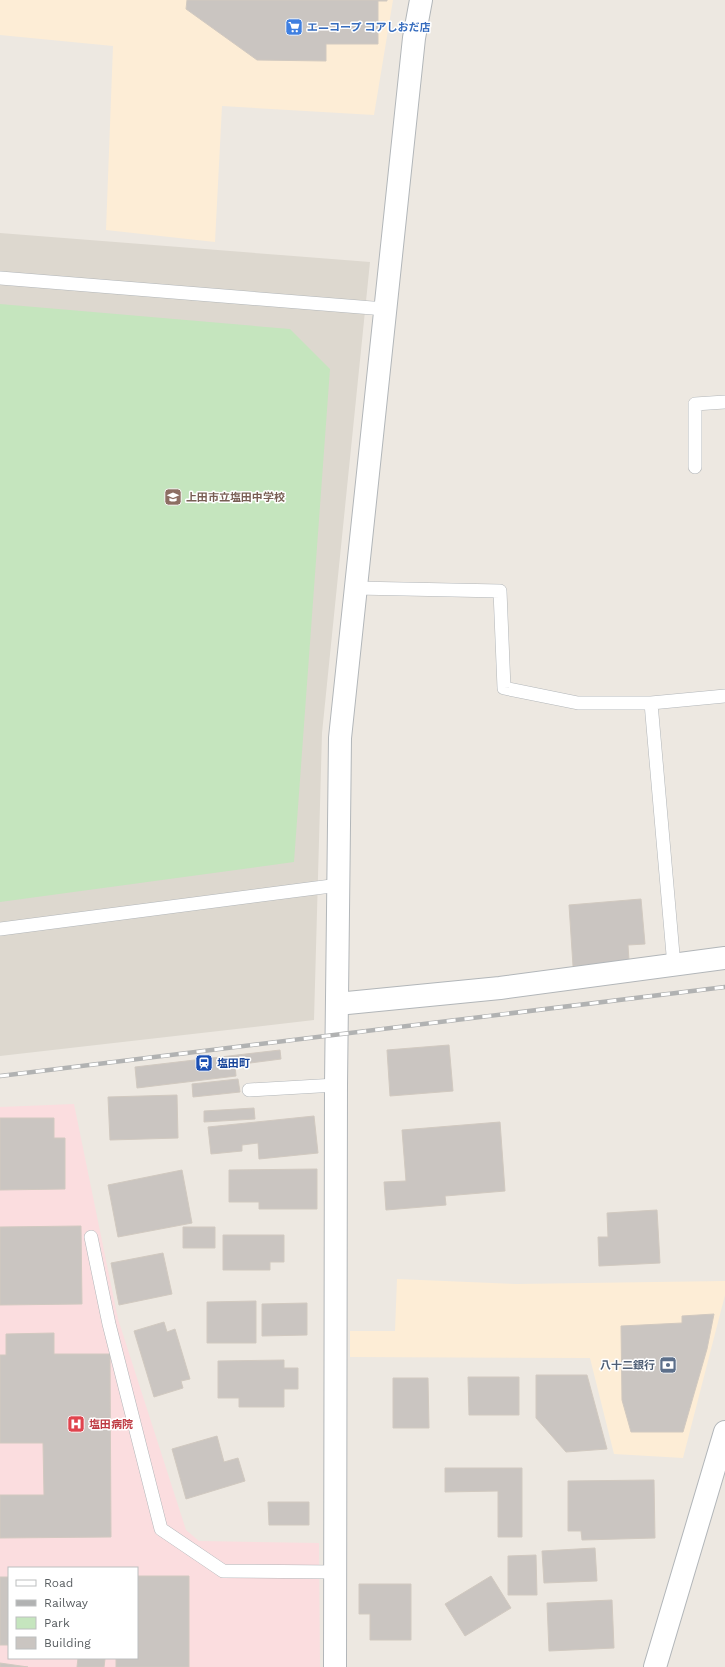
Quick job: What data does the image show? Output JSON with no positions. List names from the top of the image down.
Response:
{
  "places": {
    "supermarket": ["エ―コープ コアしおだ店"],
    "school or university": ["上田市立塩田中学校"],
    "station": ["塩田町"],
    "bank": ["八十二銀行"],
    "hospital": ["塩田病院"]
  },
  "legend": [
    "Road",
    "Railway",
    "Park",
    "Building"
  ]
}
